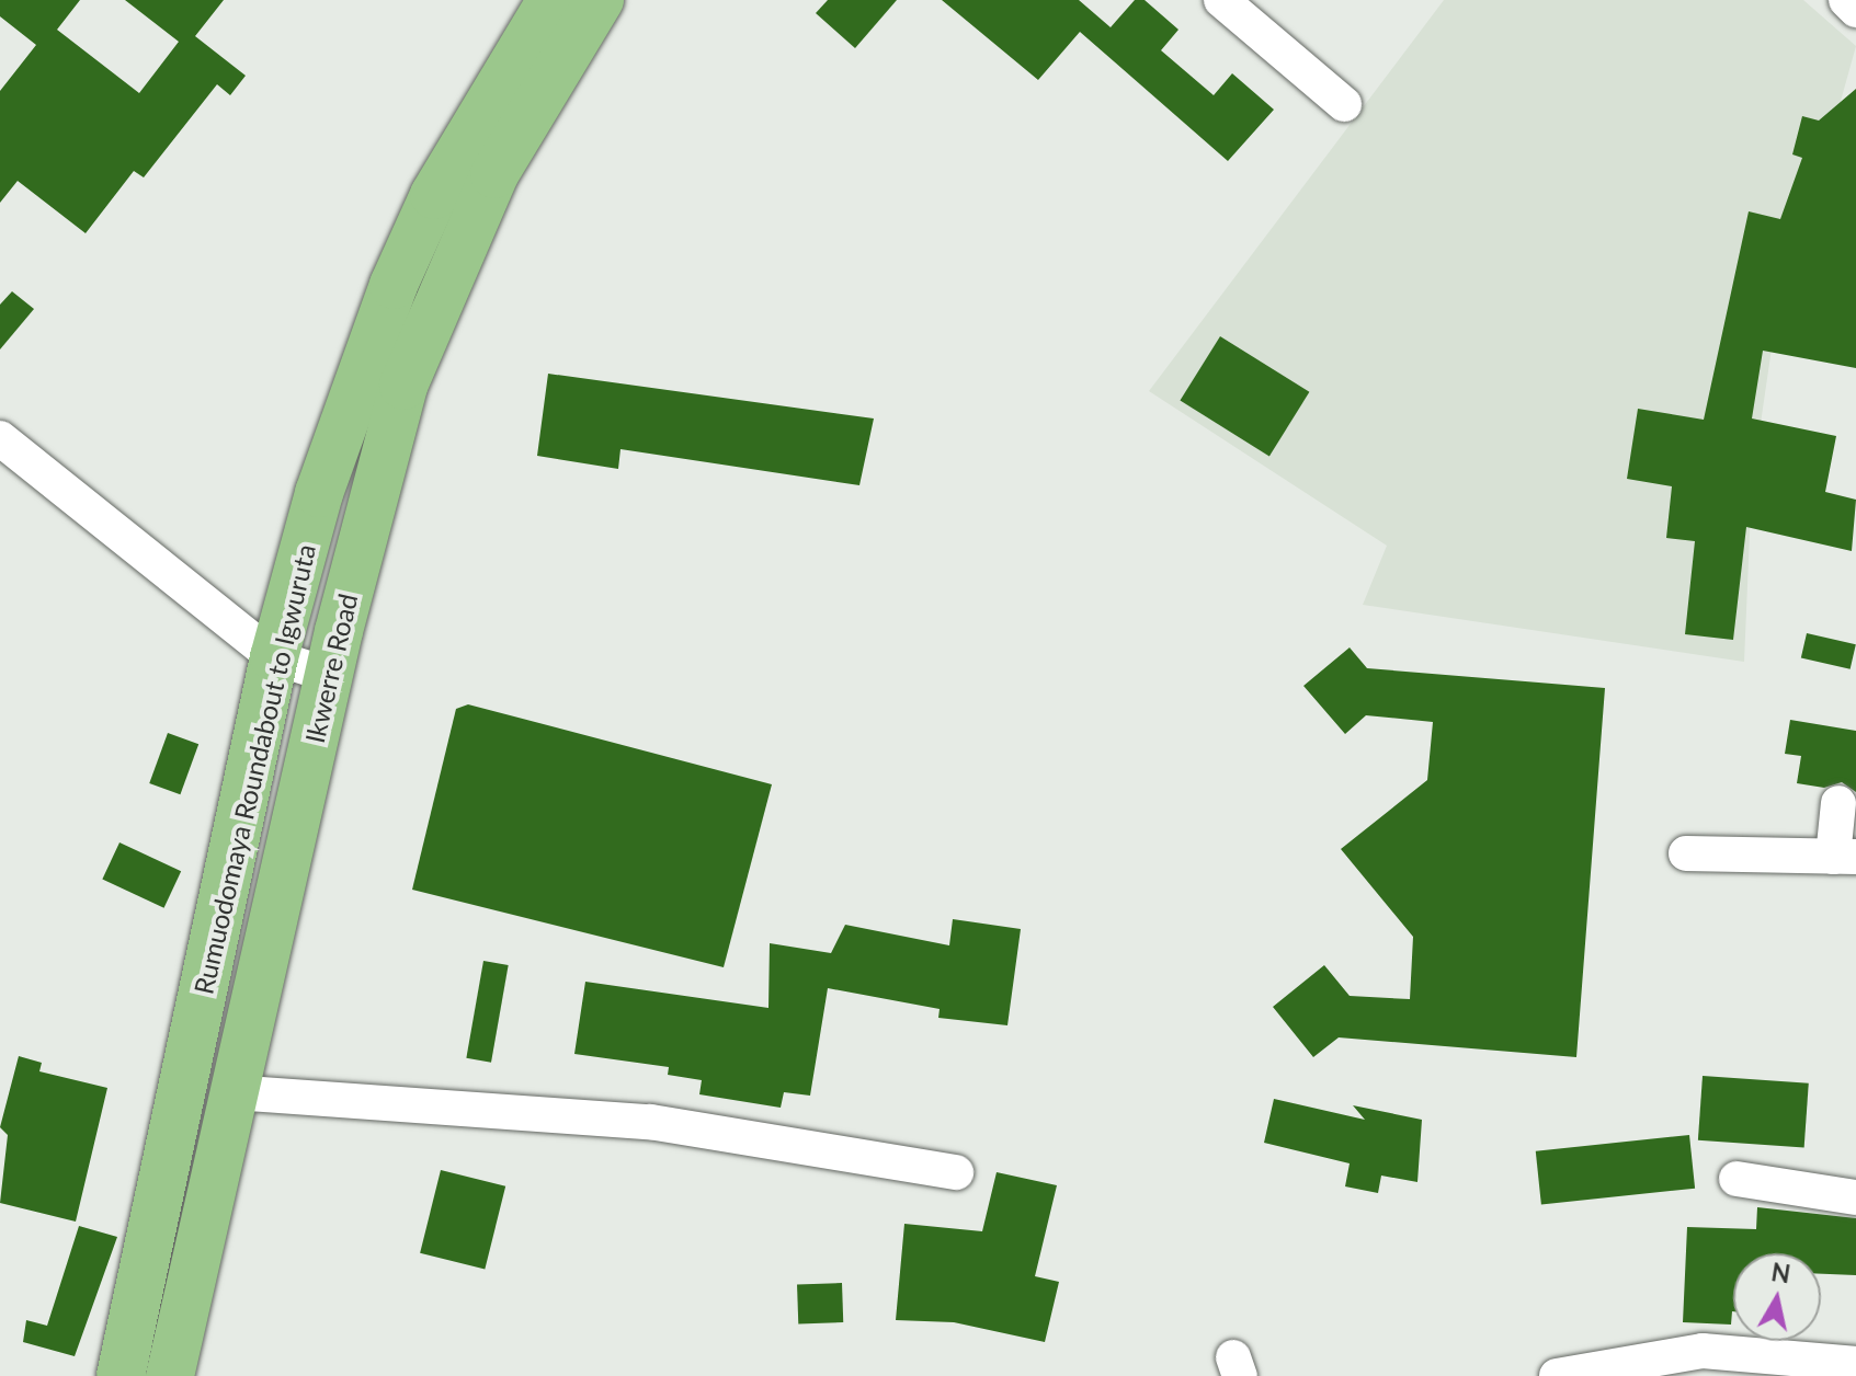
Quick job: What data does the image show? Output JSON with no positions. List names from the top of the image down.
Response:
{
  "streets": {
    "main road": ["Ikwerre Road", "Rumuodomaya Roundabout to Igwuruta"]
  },
  "north": "top"
}
